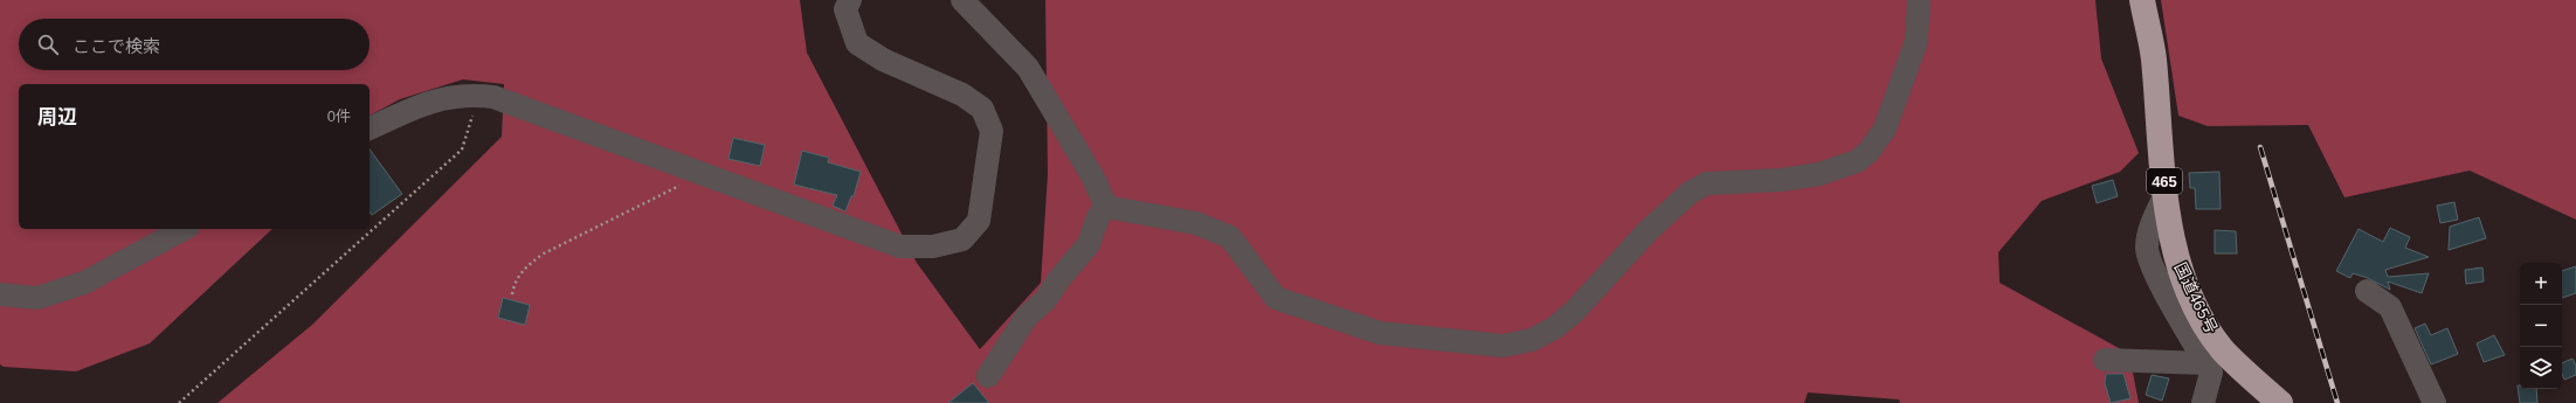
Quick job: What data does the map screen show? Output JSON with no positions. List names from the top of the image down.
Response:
{
  "streets": {
    "highway": ["465", "国道465号"]
  },
  "page": {
    "search": "ここで検索",
    "heading": ["周辺", "0件"],
    "map_buttons": ["+", "−"]
  }
}
